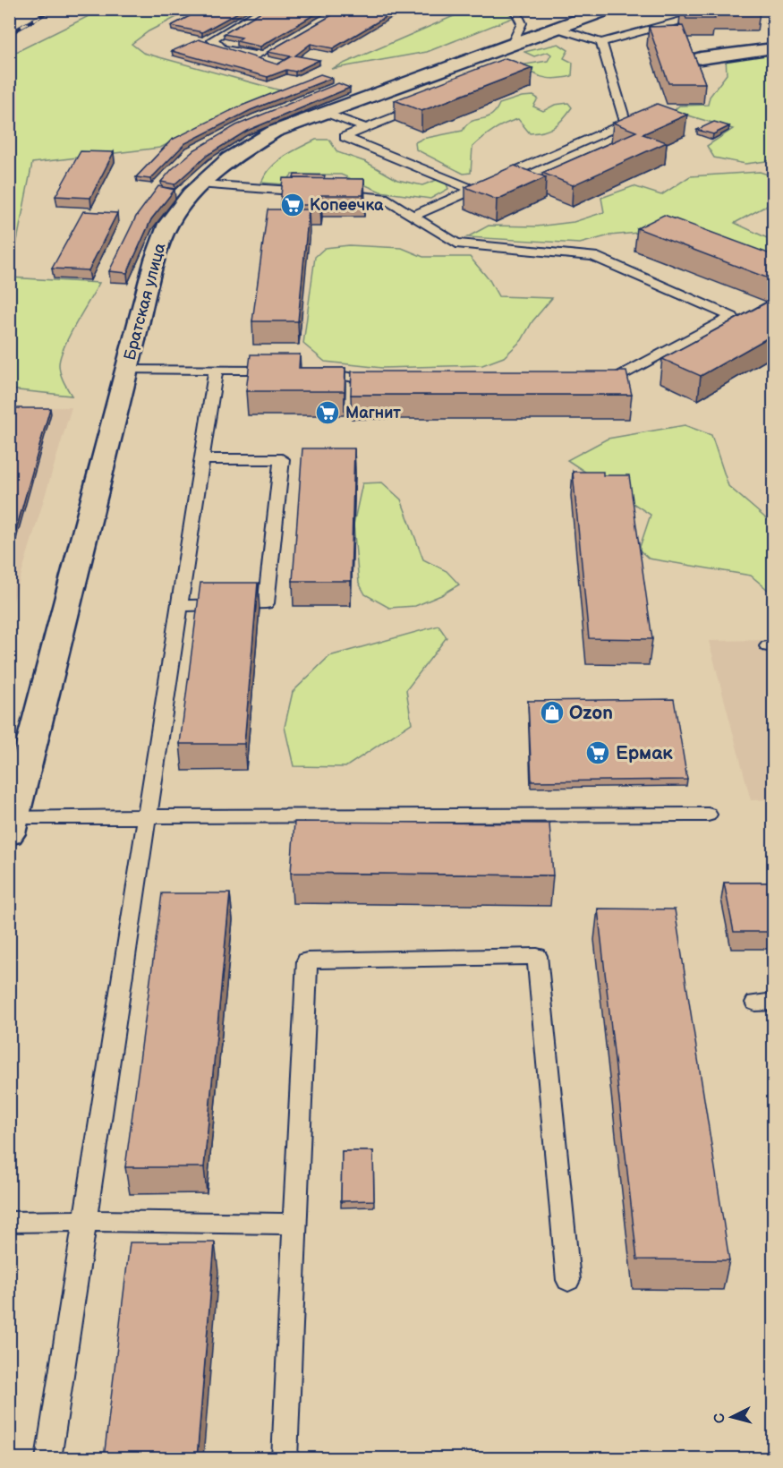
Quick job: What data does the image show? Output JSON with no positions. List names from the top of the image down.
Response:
{
  "streets": {
    "street": ["Братская улица"]
  },
  "places": {
    "supermarket": ["Копеечка", "Магнит", "Ермак"],
    "shop": ["Ozon"]
  },
  "north": "left"
}
